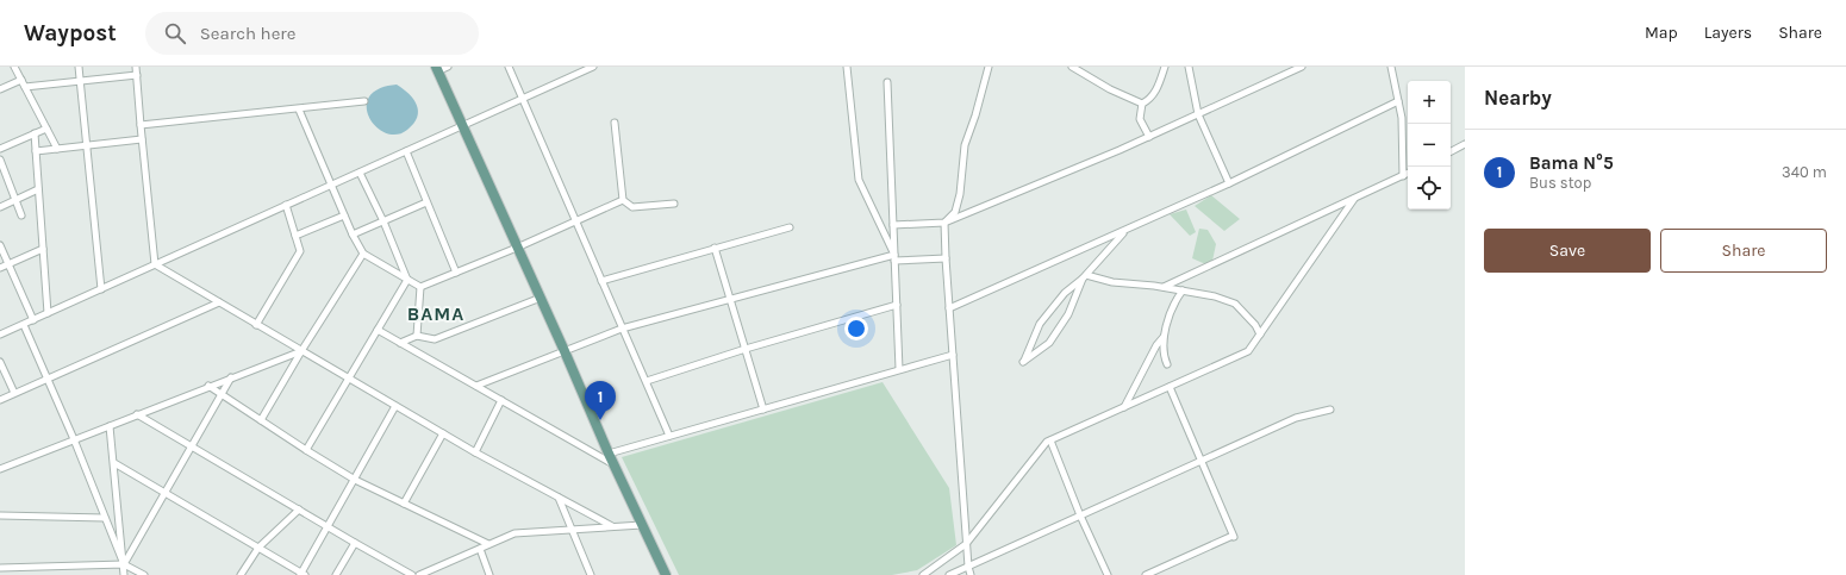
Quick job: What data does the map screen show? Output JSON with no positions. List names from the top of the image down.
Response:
{
  "districts": ["BAMA"],
  "page": {
    "header": "Waypost",
    "search": "Search here",
    "nav": ["Map", "Layers", "Share"],
    "heading": "Nearby",
    "map_buttons": ["+", "−"],
    "list": [
      {
        "mark": "1",
        "name": "Bama N°5",
        "note": "Bus stop",
        "value": "340 m"
      }
    ],
    "buttons": ["Save", "Share"],
    "pins": "1"
  }
}
